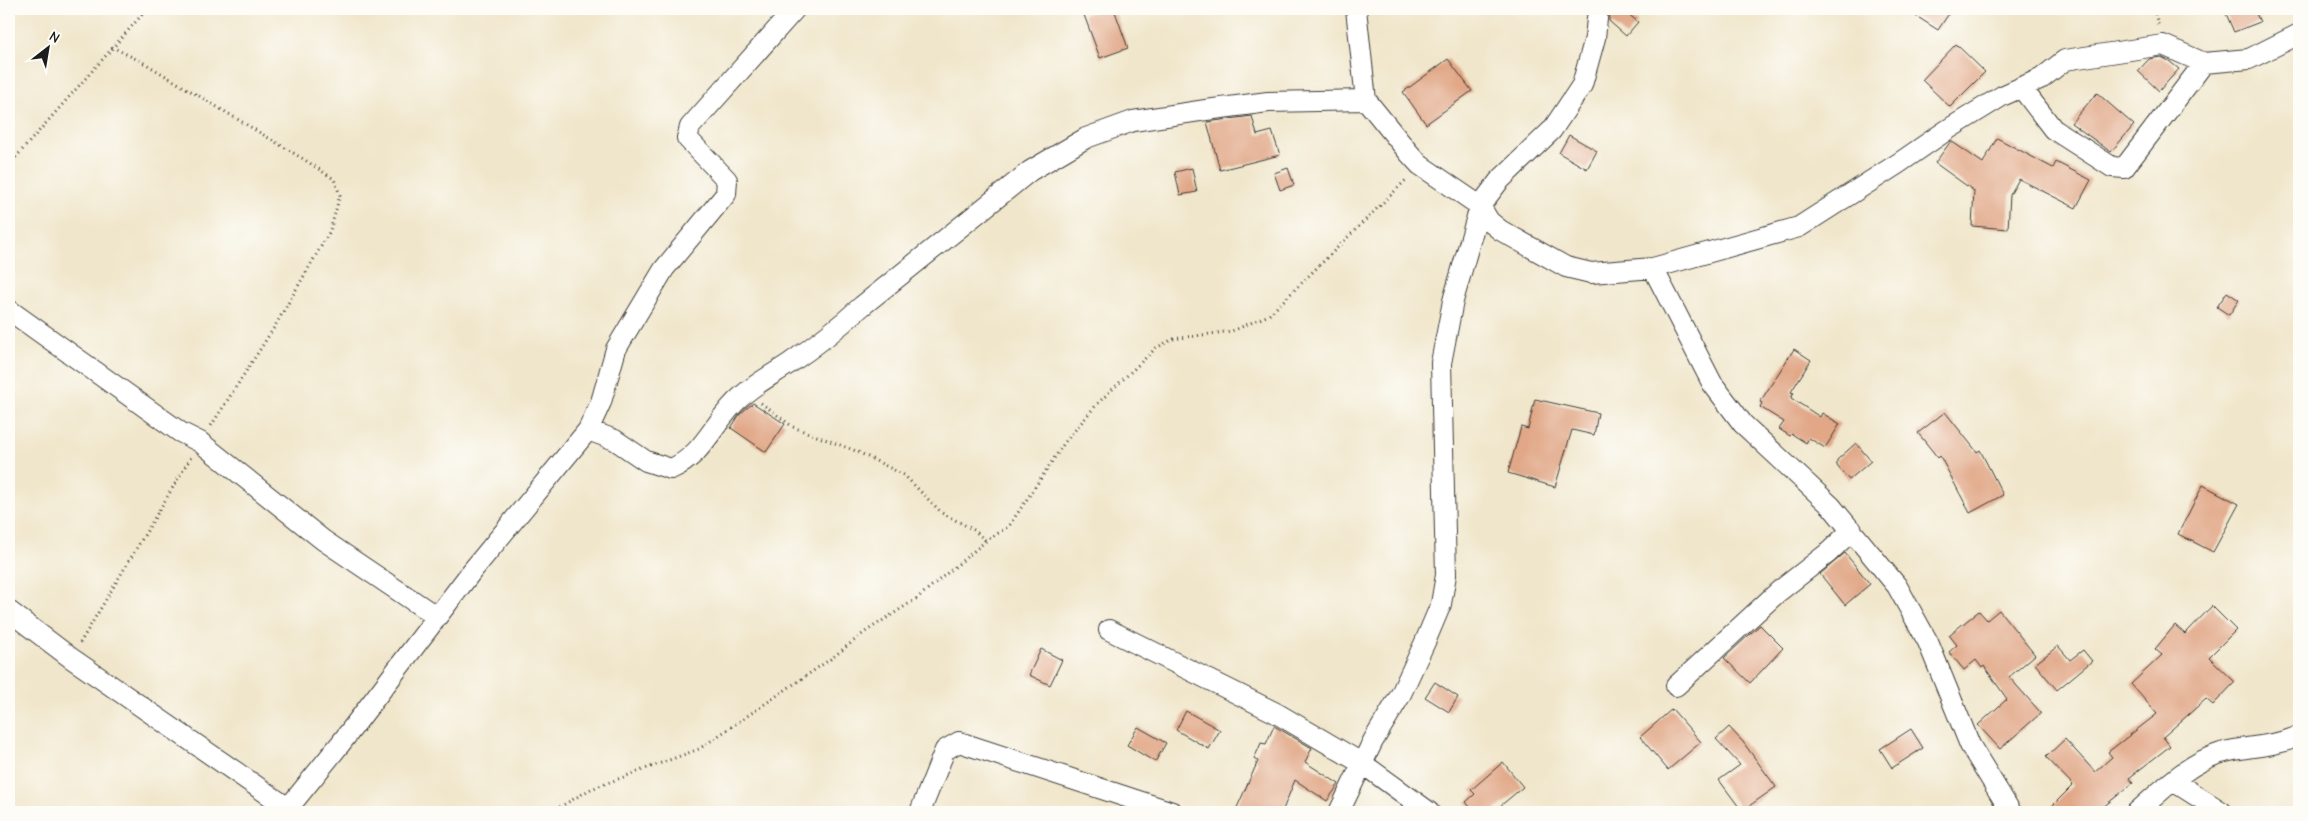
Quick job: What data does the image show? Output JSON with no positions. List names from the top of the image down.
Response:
{
  "north": "top right"
}
